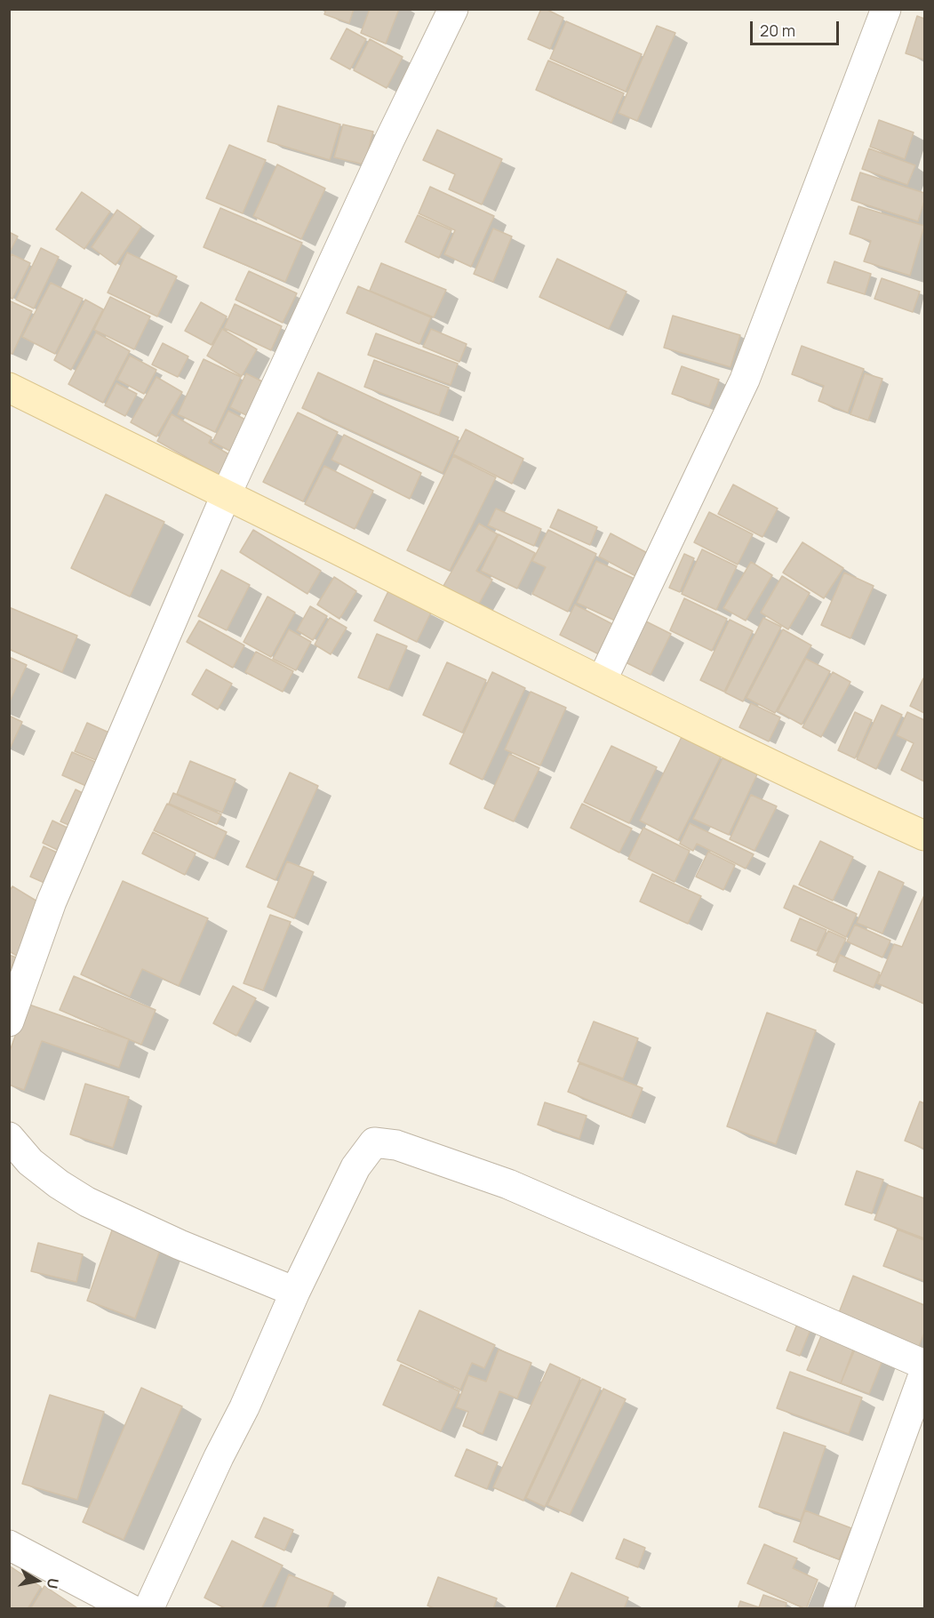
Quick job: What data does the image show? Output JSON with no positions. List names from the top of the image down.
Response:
{
  "scale_bar": "20 m",
  "north": "right"
}
